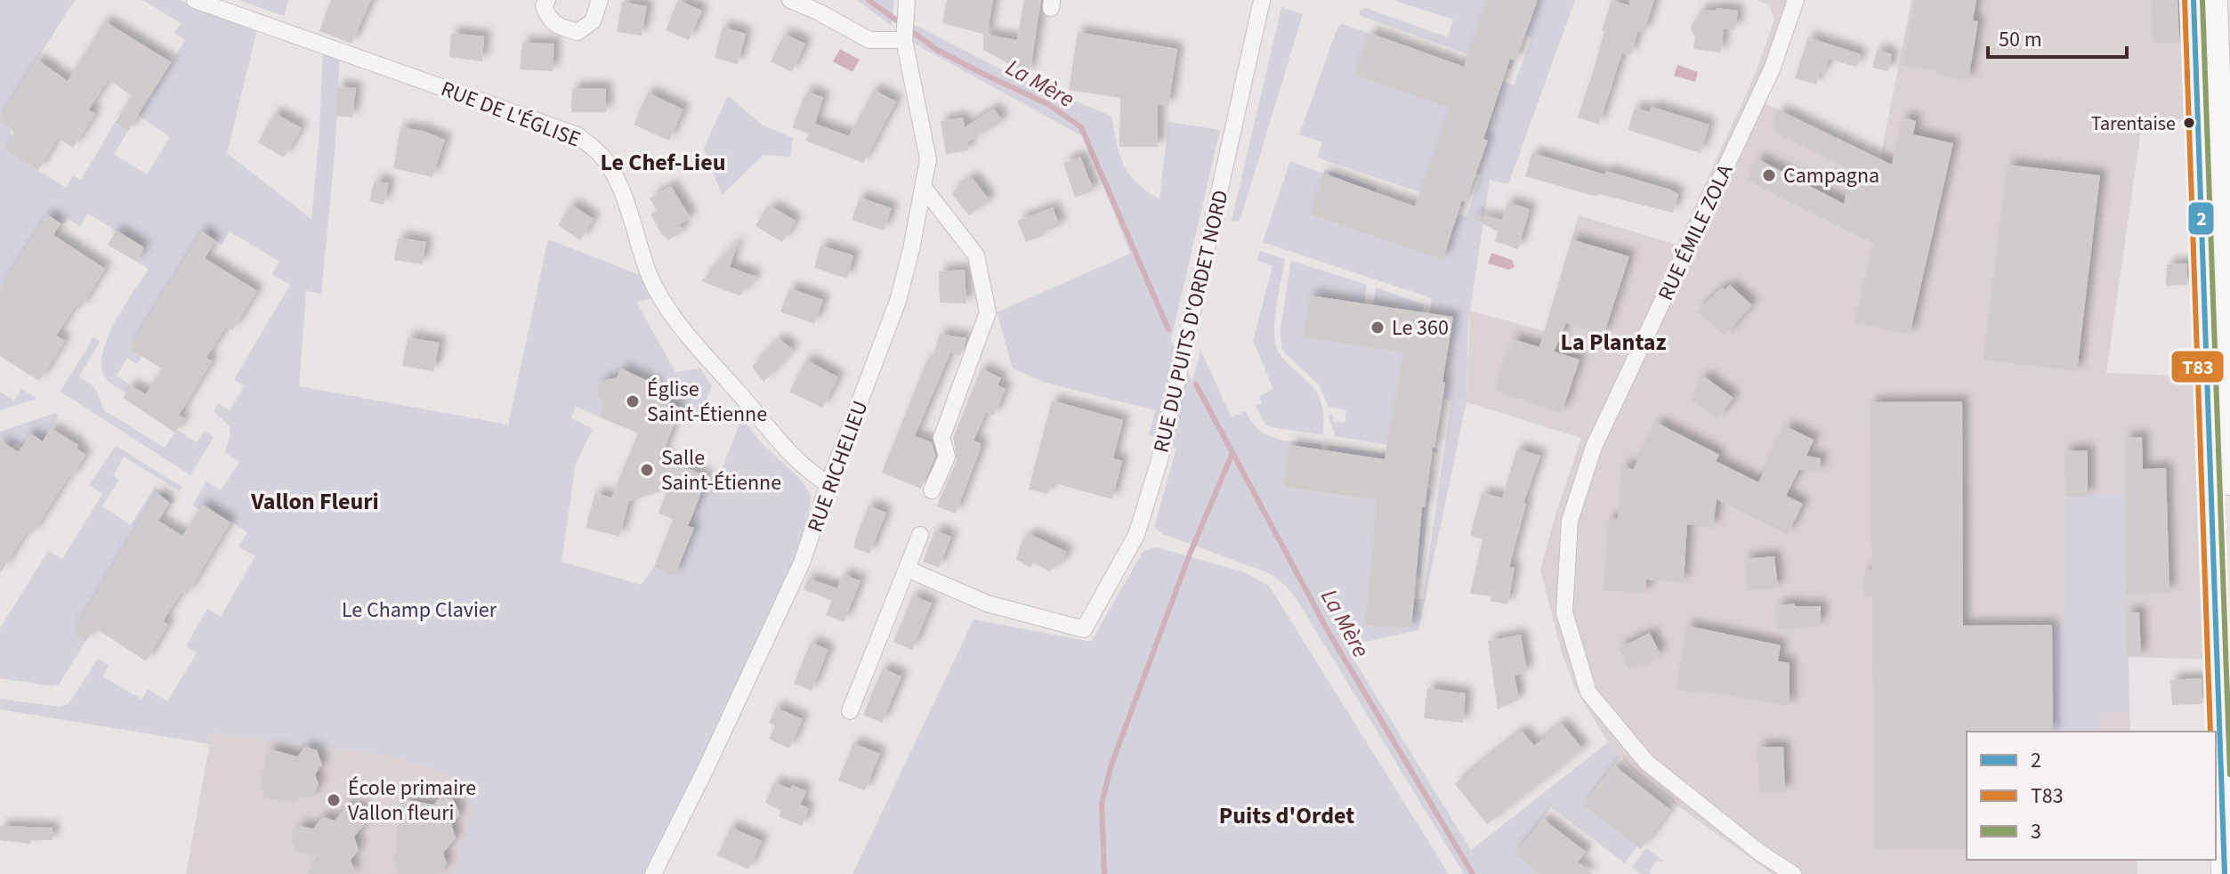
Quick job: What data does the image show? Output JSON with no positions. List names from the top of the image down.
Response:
{
  "streets": {
    "street": [
      "RUE DE L'ÉGLISE",
      "RUE ÉMILE ZOLA",
      "RUE DU PUITS D'ORDET NORD",
      "RUE RICHELIEU"
    ]
  },
  "crossings": [
    ["RUE DE L'ÉGLISE", "RUE RICHELIEU"]
  ],
  "districts": [
    "Le Chef-Lieu",
    "La Plantaz",
    "Vallon Fleuri",
    "Puits d'Ordet"
  ],
  "water": ["La Mère"],
  "parks": ["Le Champ Clavier"],
  "places": [
    "Tarentaise",
    "Campagna",
    "Le 360",
    "Église Saint-Étienne",
    "Salle Saint-Étienne",
    "École primaire Vallon fleuri"
  ],
  "lines": ["transit line 2", "transit line T83", "transit line 3"],
  "legend": ["2", "T83", "3"],
  "scale_bar": "50 m"
}
